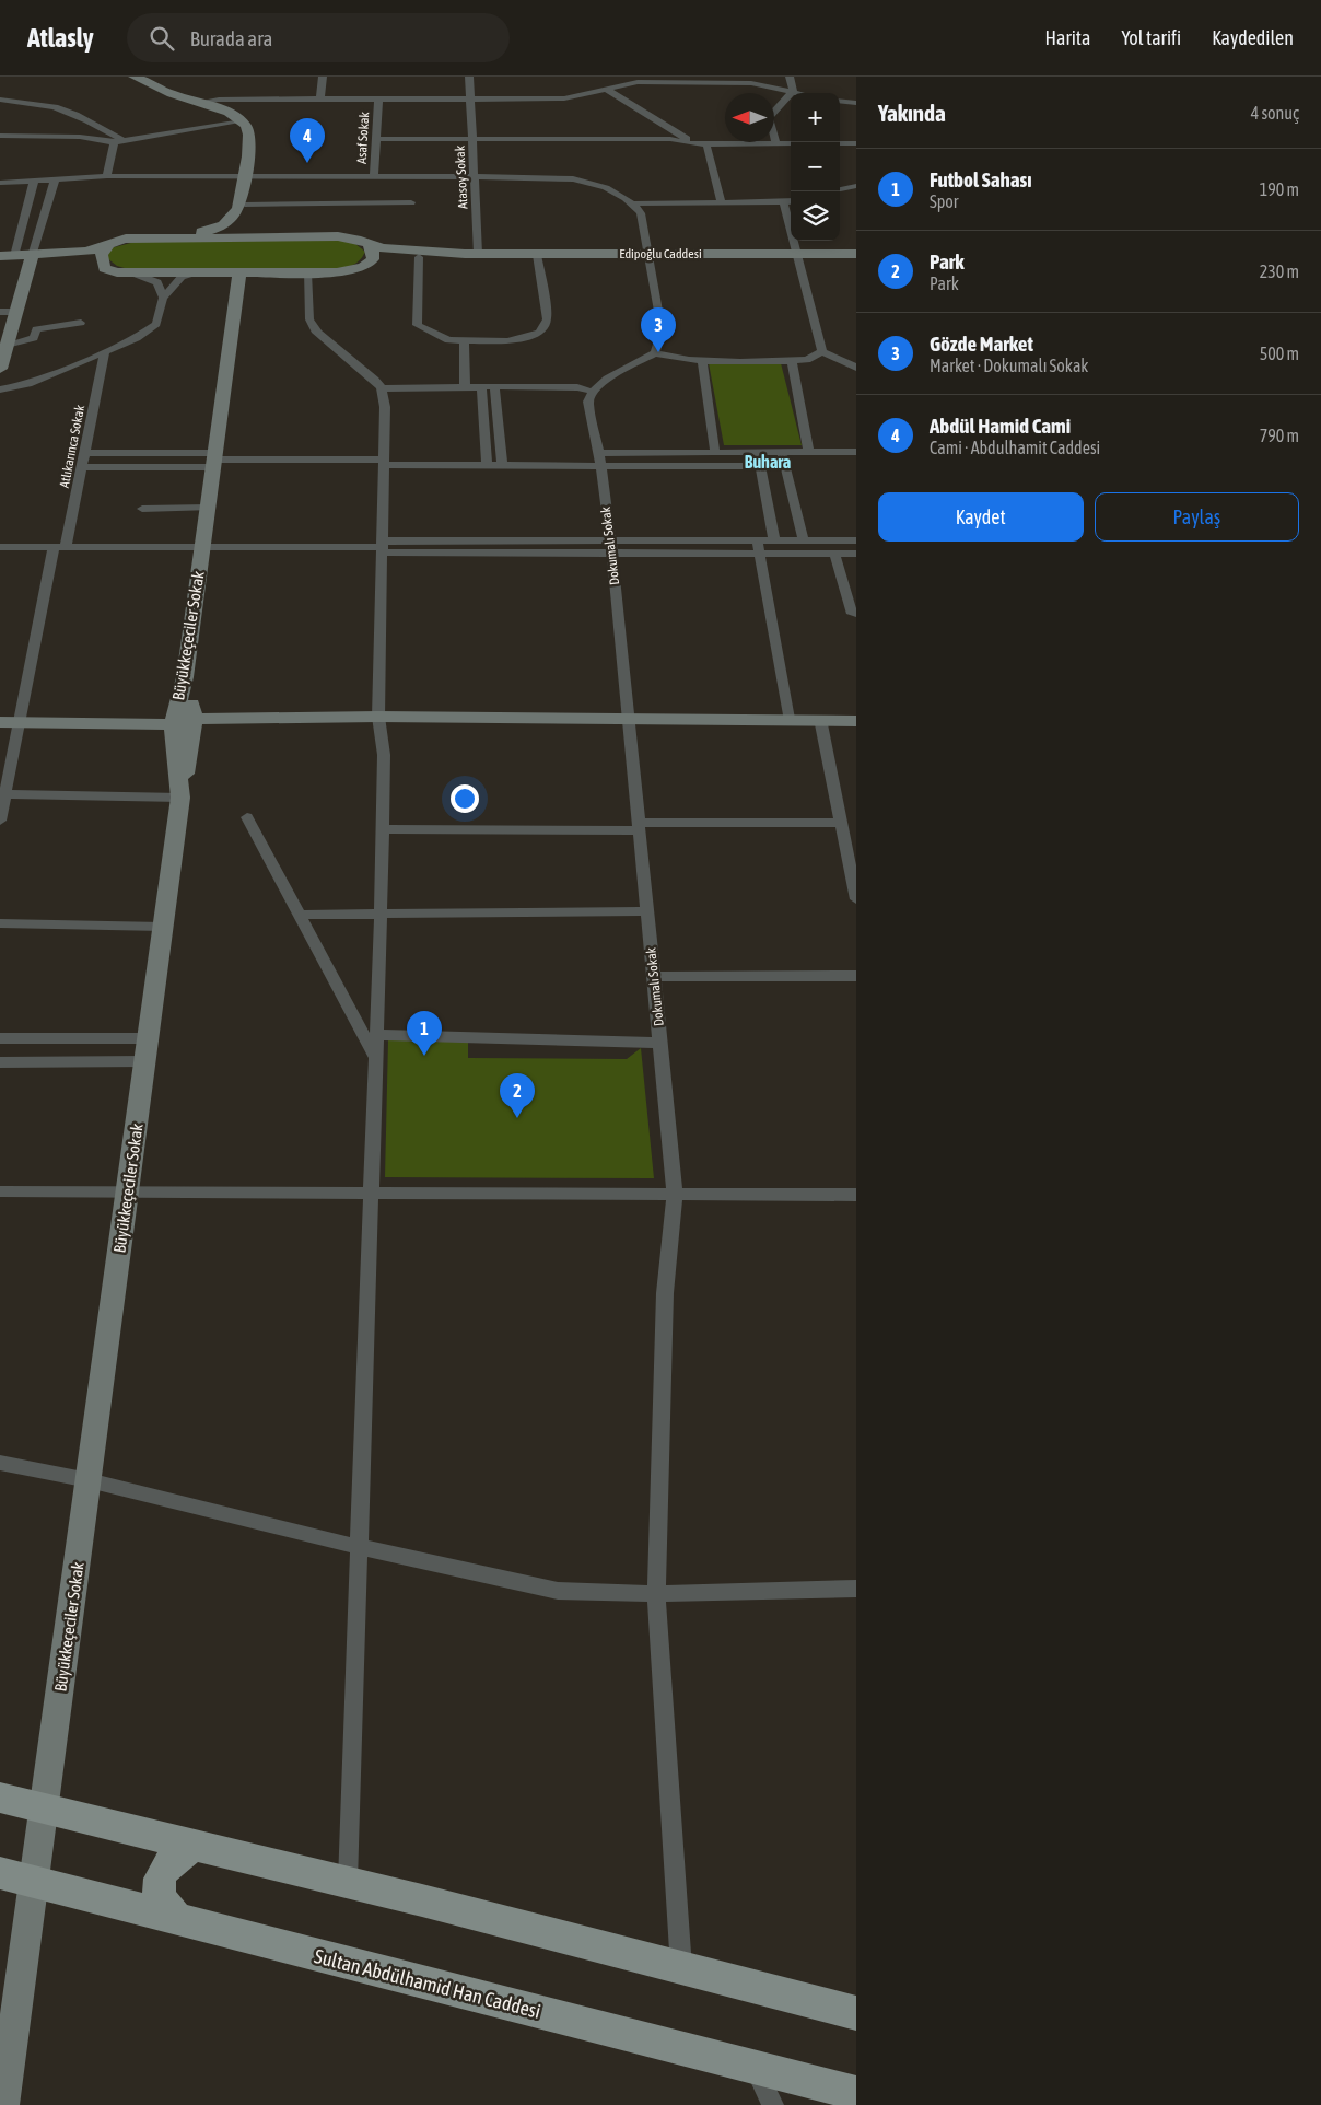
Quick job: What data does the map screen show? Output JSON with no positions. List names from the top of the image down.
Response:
{
  "streets": {
    "main road": ["Sultan Abdülhamid Han Caddesi"],
    "street": [
      "Asaf Sokak",
      "Atasoy Sokak",
      "Edipoğlu Caddesi",
      "Atlıkarınca Sokak",
      "Dokumalı Sokak",
      "Büyükkeçeciler Sokak"
    ]
  },
  "crossings": [
    ["Atasoy Sokak", "Edipoğlu Caddesi"],
    ["Büyükkeçeciler Sokak", "Sultan Abdülhamid Han Caddesi"]
  ],
  "districts": ["Buhara"],
  "north": "left",
  "page": {
    "header": "Atlasly",
    "search": "Burada ara",
    "nav": ["Harita", "Yol tarifi", "Kaydedilen"],
    "heading": ["Yakında", "4 sonuç"],
    "map_buttons": ["+", "−"],
    "pins": [
      "4",
      "3",
      "1",
      "2"
    ],
    "list": [
      {
        "mark": "1",
        "name": "Futbol Sahası",
        "note": "Spor",
        "value": "190 m"
      },
      {
        "mark": "2",
        "name": "Park",
        "note": "Park",
        "value": "230 m"
      },
      {
        "mark": "3",
        "name": "Gözde Market",
        "note": "Market · Dokumalı Sokak",
        "value": "500 m"
      },
      {
        "mark": "4",
        "name": "Abdül Hamid Cami",
        "note": "Cami · Abdulhamit Caddesi",
        "value": "790 m"
      }
    ],
    "buttons": ["Kaydet", "Paylaş"]
  }
}
